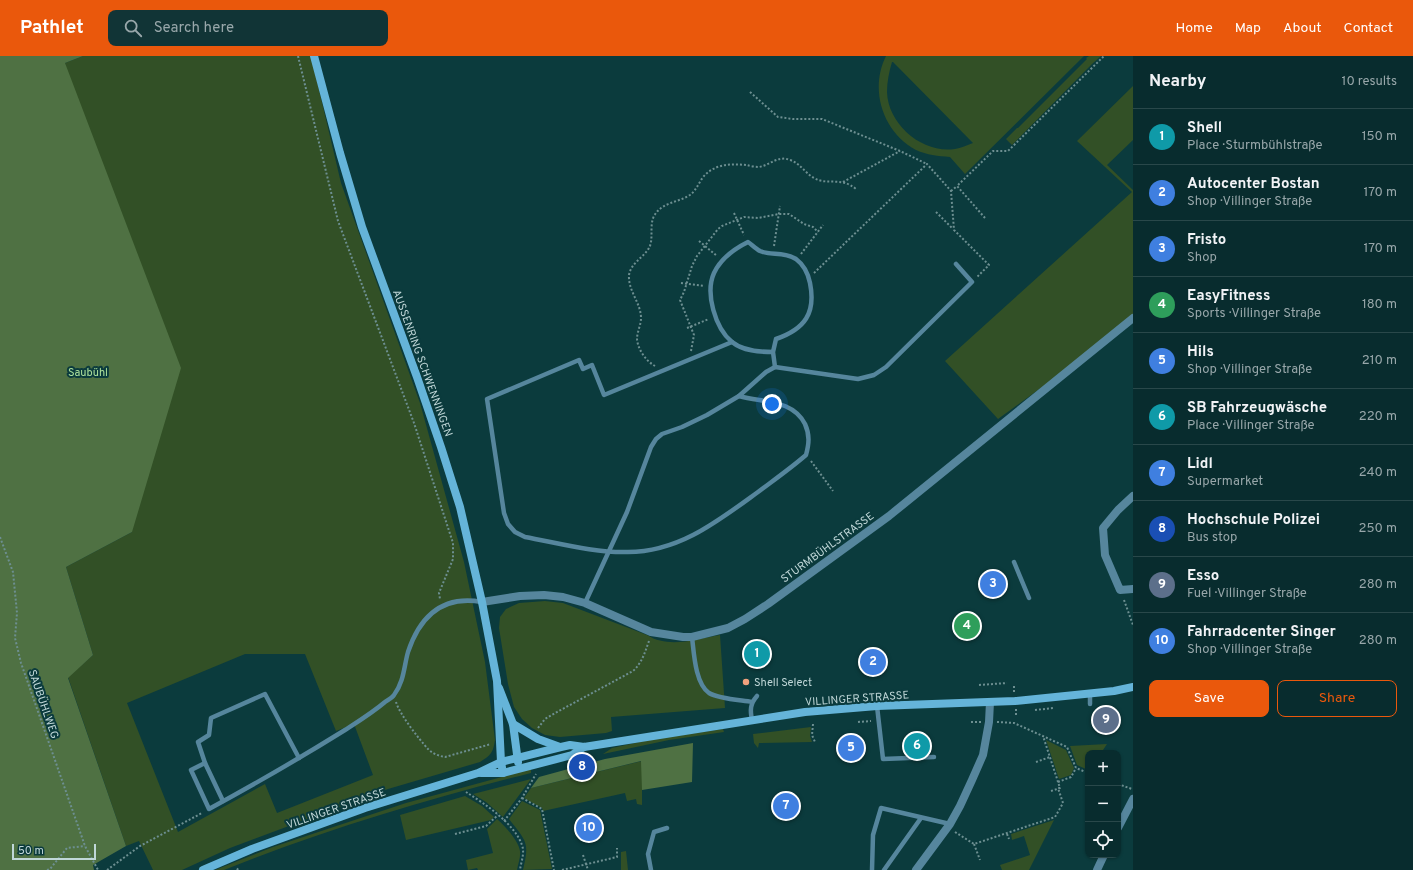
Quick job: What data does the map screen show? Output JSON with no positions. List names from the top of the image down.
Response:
{
  "streets": {
    "main road": ["AUSSENRING SCHWENNINGEN", "VILLINGER STRASSE"],
    "street": ["STURMBÜHLSTRASSE"],
    "path": ["SAUBÜHLWEG"]
  },
  "crossings": [
    ["AUSSENRING SCHWENNINGEN", "STURMBÜHLSTRASSE"],
    ["AUSSENRING SCHWENNINGEN", "VILLINGER STRASSE"]
  ],
  "parks": ["Saubühl"],
  "places": ["Shell Select"],
  "scale_bar": "50 m",
  "page": {
    "header": "Pathlet",
    "search": "Search here",
    "nav": [
      "Home",
      "Map",
      "About",
      "Contact"
    ],
    "heading": ["Nearby", "10 results"],
    "list": [
      {
        "mark": "1",
        "name": "Shell",
        "note": "Place · Sturmbühlstraße",
        "value": "150 m"
      },
      {
        "mark": "2",
        "name": "Autocenter Bostan",
        "note": "Shop · Villinger Straße",
        "value": "170 m"
      },
      {
        "mark": "3",
        "name": "Fristo",
        "note": "Shop",
        "value": "170 m"
      },
      {
        "mark": "4",
        "name": "EasyFitness",
        "note": "Sports · Villinger Straße",
        "value": "180 m"
      },
      {
        "mark": "5",
        "name": "Hils",
        "note": "Shop · Villinger Straße",
        "value": "210 m"
      },
      {
        "mark": "6",
        "name": "SB Fahrzeugwäsche",
        "note": "Place · Villinger Straße",
        "value": "220 m"
      },
      {
        "mark": "7",
        "name": "Lidl",
        "note": "Supermarket",
        "value": "240 m"
      },
      {
        "mark": "8",
        "name": "Hochschule Polizei",
        "note": "Bus stop",
        "value": "250 m"
      },
      {
        "mark": "9",
        "name": "Esso",
        "note": "Fuel · Villinger Straße",
        "value": "280 m"
      },
      {
        "mark": "10",
        "name": "Fahrradcenter Singer",
        "note": "Shop · Villinger Straße",
        "value": "280 m"
      }
    ],
    "pins": [
      "3",
      "4",
      "1",
      "2",
      "9",
      "6",
      "5",
      "8",
      "7",
      "10"
    ],
    "buttons": ["Save", "Share"],
    "map_buttons": ["+", "−"],
    "scale": "50 m"
  }
}
